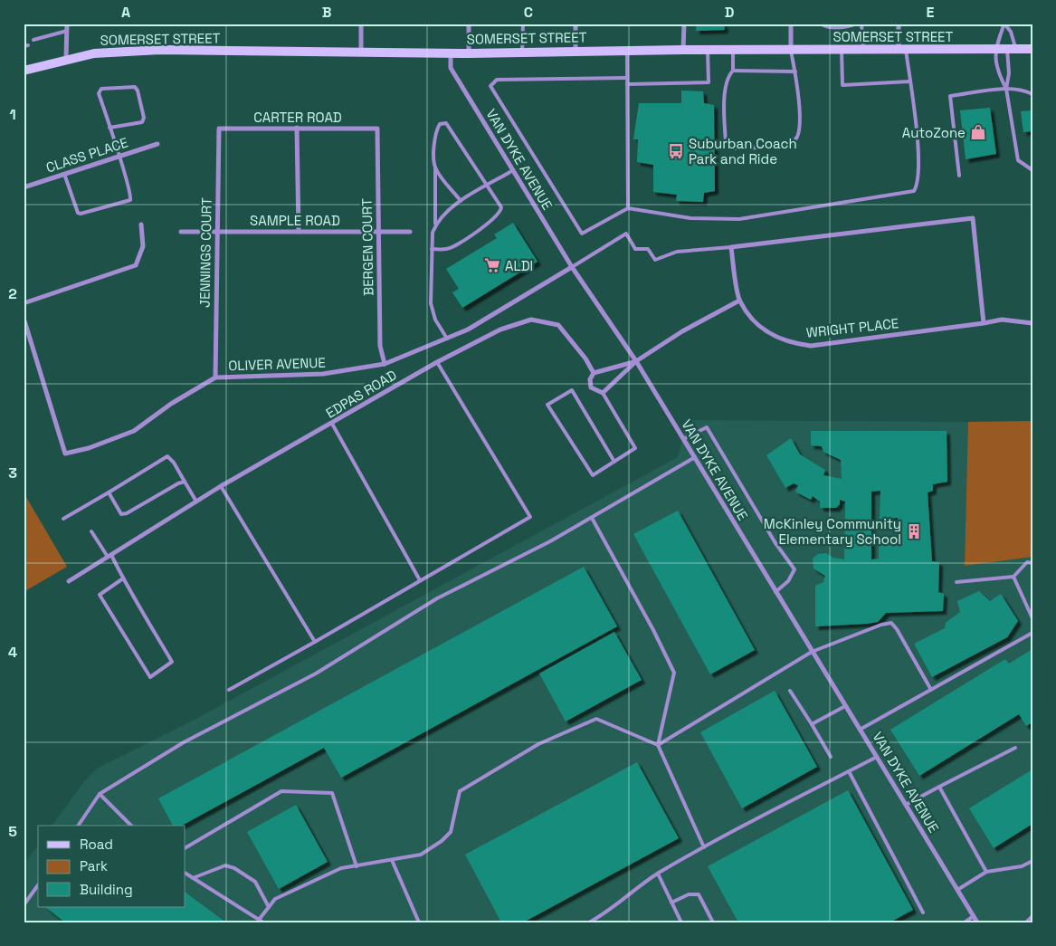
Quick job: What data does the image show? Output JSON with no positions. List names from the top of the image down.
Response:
{
  "streets": {
    "main road": ["SOMERSET STREET"],
    "street": [
      "CARTER ROAD",
      "CLASS PLACE",
      "VAN DYKE AVENUE",
      "SAMPLE ROAD",
      "BERGEN COURT",
      "JENNINGS COURT",
      "WRIGHT PLACE",
      "OLIVER AVENUE",
      "EDPAS ROAD"
    ]
  },
  "crossings": [
    ["SOMERSET STREET", "VAN DYKE AVENUE"],
    ["CARTER ROAD", "BERGEN COURT"],
    ["CARTER ROAD", "JENNINGS COURT"],
    ["VAN DYKE AVENUE", "OLIVER AVENUE"],
    ["SAMPLE ROAD", "BERGEN COURT"],
    ["SAMPLE ROAD", "JENNINGS COURT"],
    ["BERGEN COURT", "OLIVER AVENUE"],
    ["JENNINGS COURT", "OLIVER AVENUE"]
  ],
  "places": {
    "shop": ["AutoZone"],
    "bus stop": ["Suburban Coach Park and Ride"],
    "supermarket": ["ALDI"],
    "building": ["McKinley Community Elementary School"]
  },
  "legend": ["Road", "Park", "Building"],
  "grid": {
    "columns": [
      "A",
      "B",
      "C",
      "D",
      "E"
    ],
    "rows": [
      "1",
      "2",
      "3",
      "4",
      "5"
    ]
  }
}
